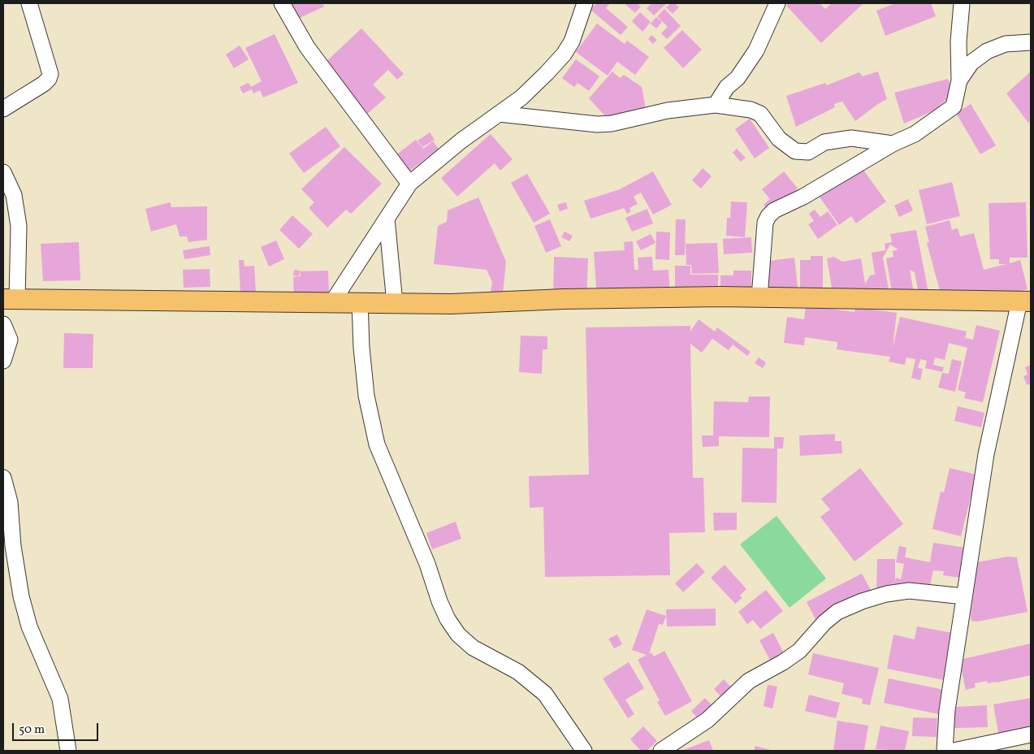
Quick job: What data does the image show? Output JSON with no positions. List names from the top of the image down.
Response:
{
  "scale_bar": "50 m"
}
